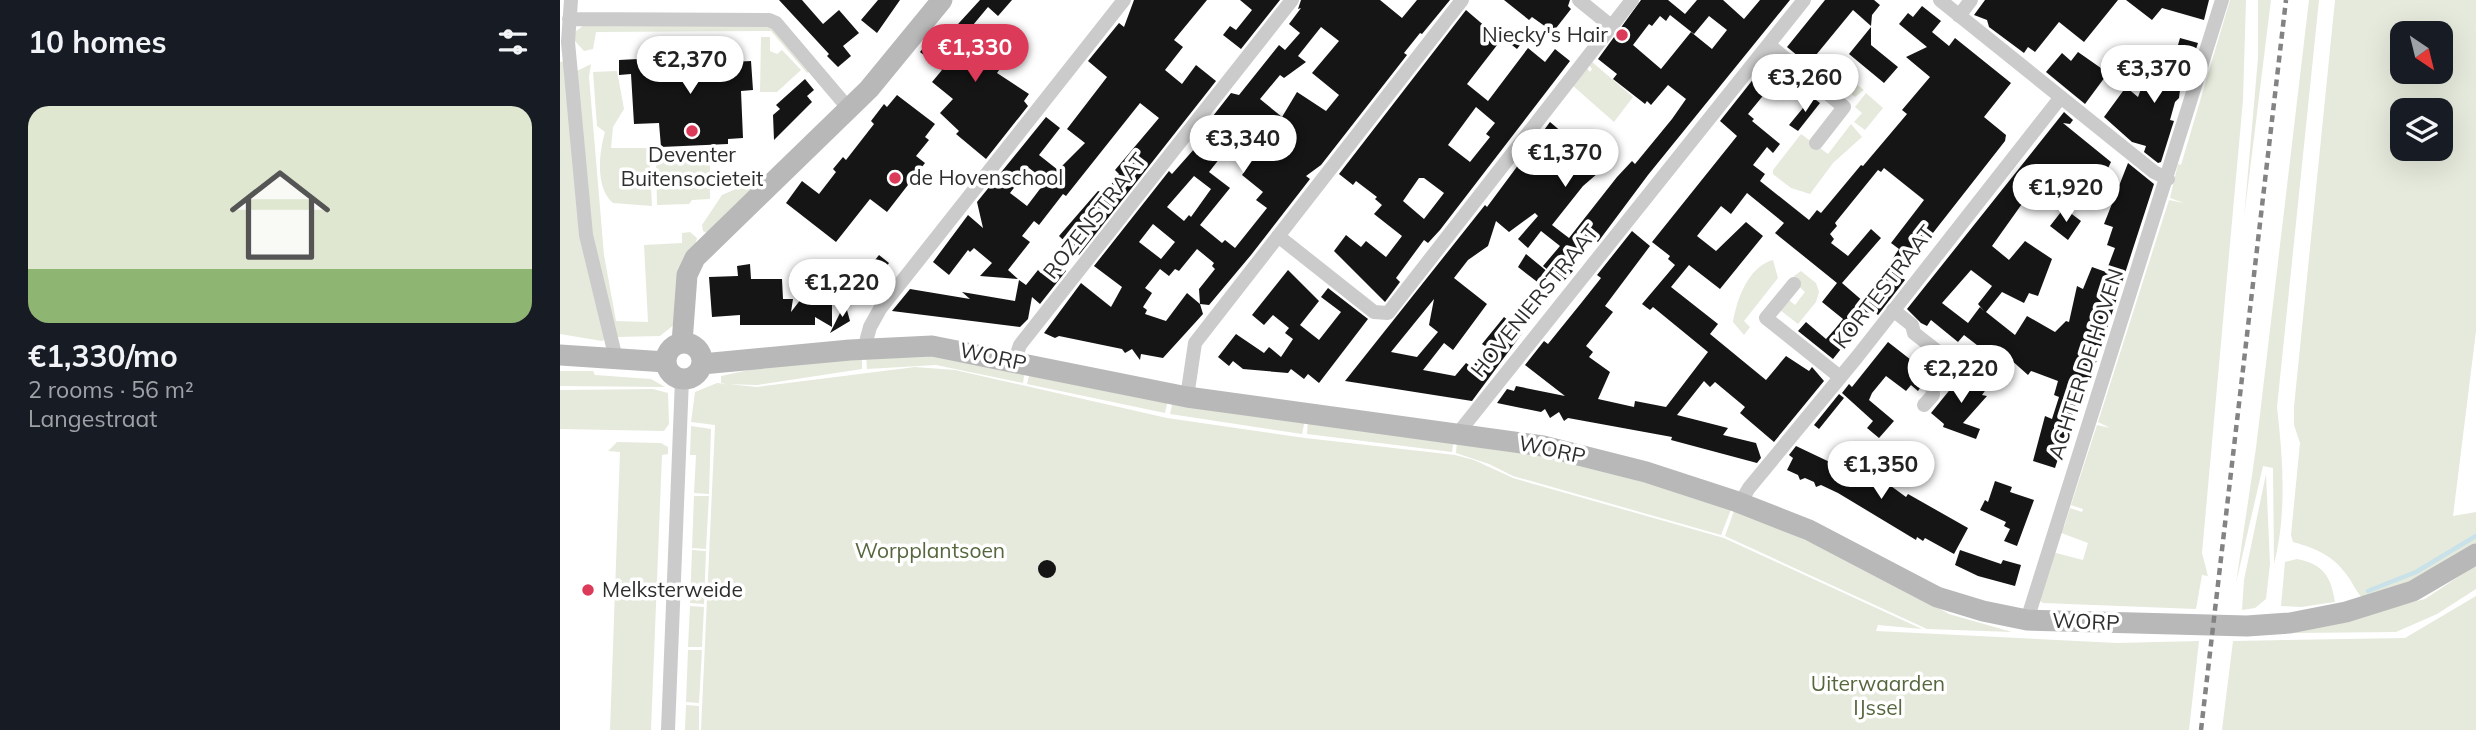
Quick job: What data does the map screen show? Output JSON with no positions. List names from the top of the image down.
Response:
{
  "streets": {
    "street": [
      "ROZENSTRAAT",
      "KORTESTRAAT",
      "HOVENIERSTRAAT",
      "WORP",
      "ACHTER DE HOVEN"
    ]
  },
  "crossings": [
    ["ROZENSTRAAT", "WORP"],
    ["KORTESTRAAT", "WORP"],
    ["HOVENIERSTRAAT", "WORP"],
    ["WORP", "ACHTER DE HOVEN"]
  ],
  "parks": ["Worpplantsoen", "Uiterwaarden IJssel"],
  "places": [
    "Niecky's Hair",
    "Deventer Buitensocieteit",
    "de Hovenschool",
    "Melksterweide"
  ],
  "north": "bottom right",
  "page": {
    "heading": "10 homes",
    "price": [
      "€1,330",
      "€2,370",
      "€3,370",
      "€3,260",
      "€3,340",
      "€1,370",
      "€1,920",
      "€1,220",
      "€2,220",
      "€1,350"
    ],
    "list": [
      {
        "name": "€1,330/mo",
        "note": "2 rooms · 56 m² · Langestraat"
      }
    ]
  }
}
